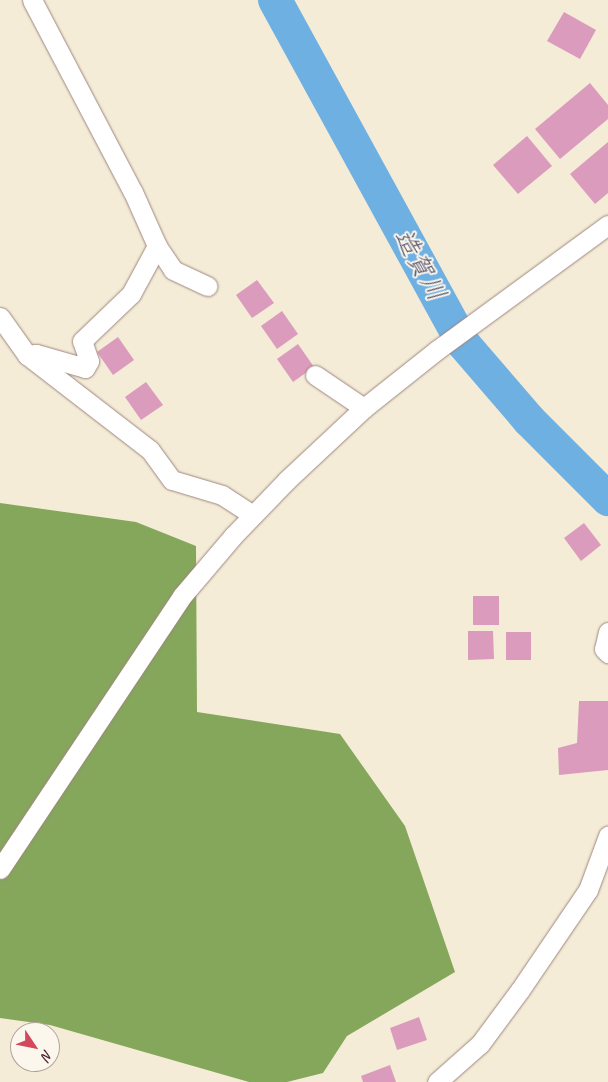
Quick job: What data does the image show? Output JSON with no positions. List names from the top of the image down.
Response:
{
  "water": ["造賀川"],
  "north": "bottom right"
}
